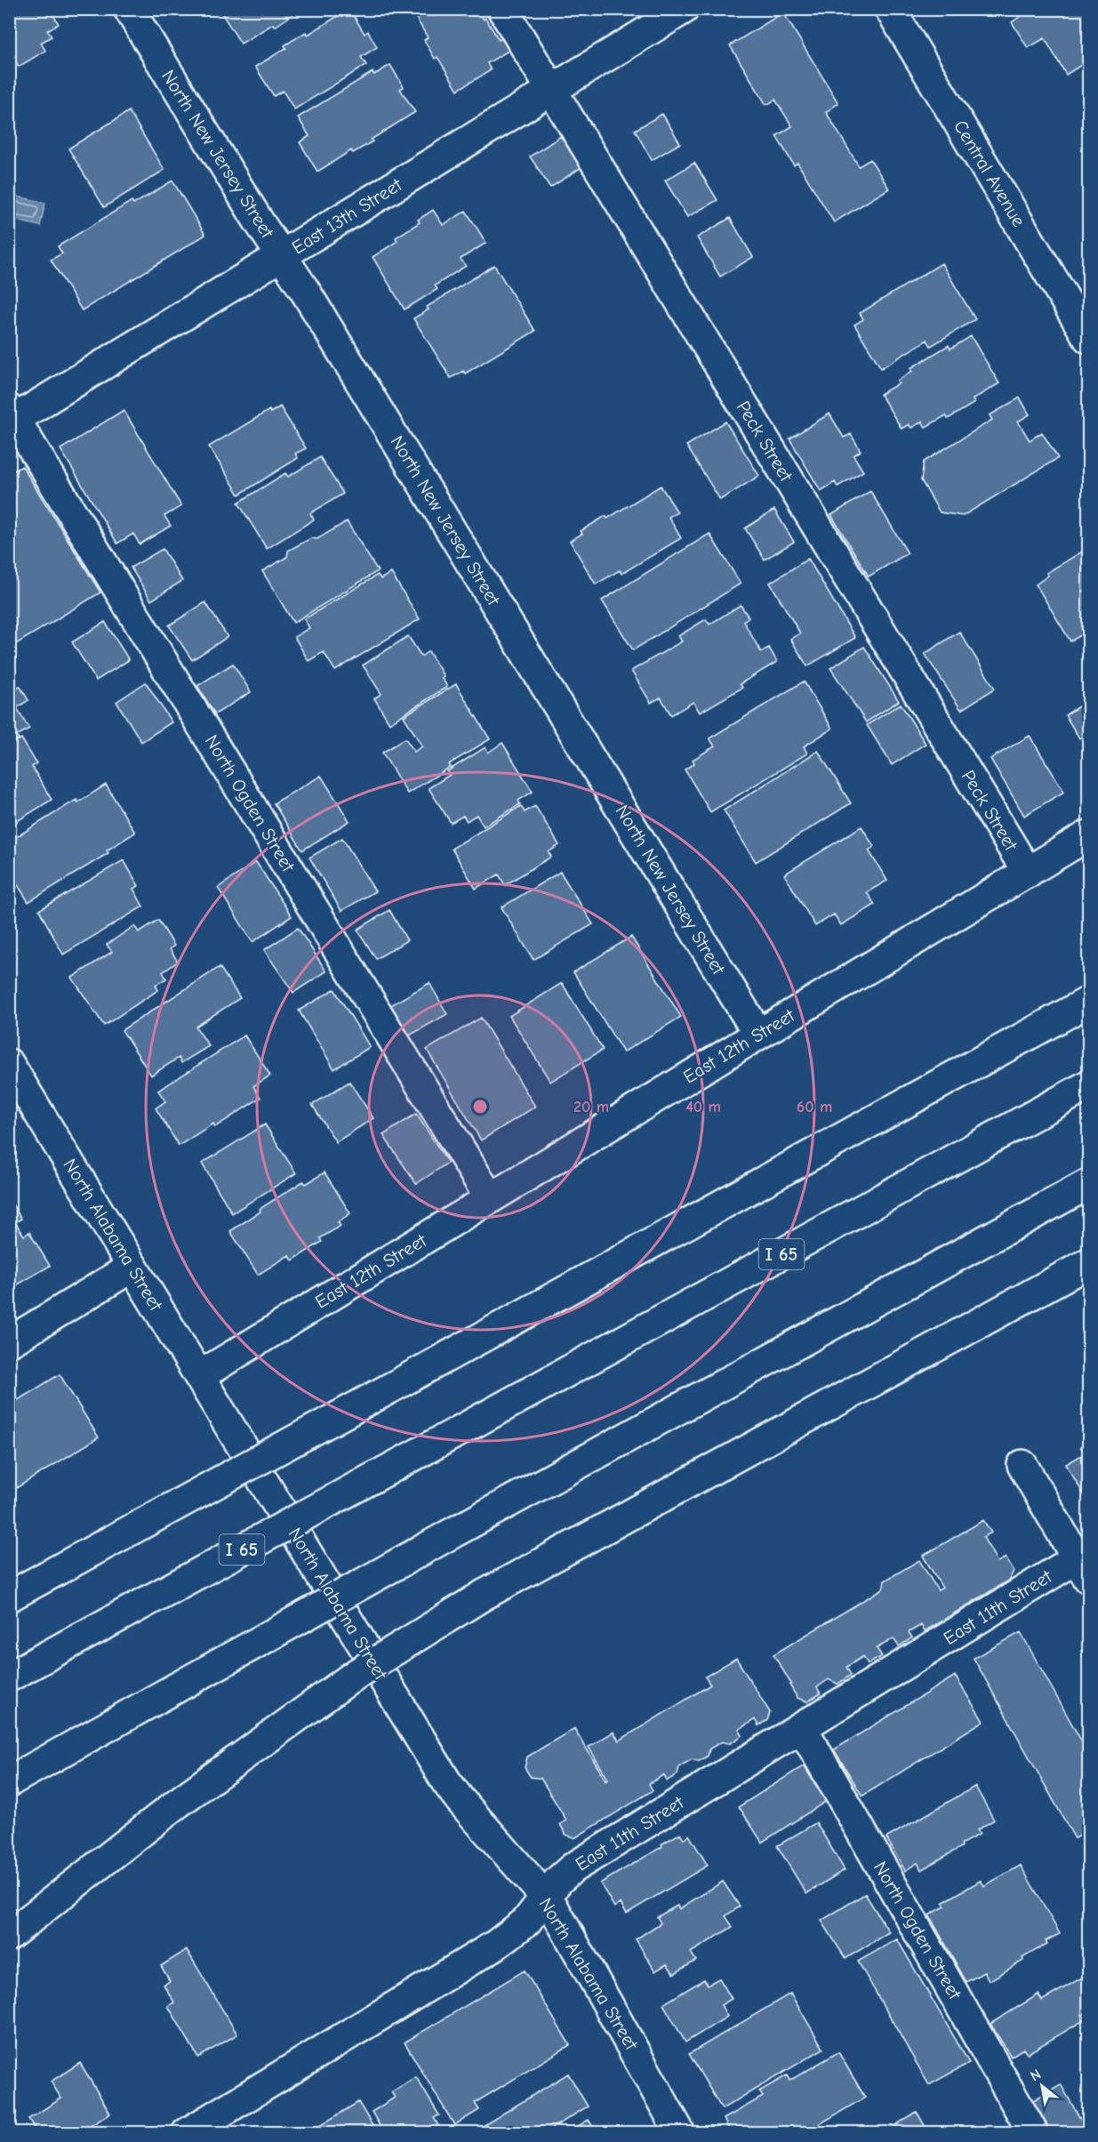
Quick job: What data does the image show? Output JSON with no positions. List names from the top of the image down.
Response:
{
  "streets": {
    "main road": [
      "North New Jersey Street",
      "Central Avenue",
      "East 13th Street",
      "Peck Street",
      "North Ogden Street",
      "East 12th Street",
      "North Alabama Street",
      "I 65",
      "East 11th Street"
    ]
  },
  "crossings": [
    ["North New Jersey Street", "East 13th Street"],
    ["North New Jersey Street", "East 12th Street"],
    ["East 13th Street", "Peck Street"],
    ["East 13th Street", "North Ogden Street"],
    ["Peck Street", "East 12th Street"],
    ["North Ogden Street", "East 12th Street"],
    ["North Ogden Street", "East 11th Street"],
    ["East 12th Street", "North Alabama Street"],
    ["North Alabama Street", "East 11th Street"]
  ],
  "north": "top left",
  "rings": ["20 m", "40 m", "60 m"]
}
